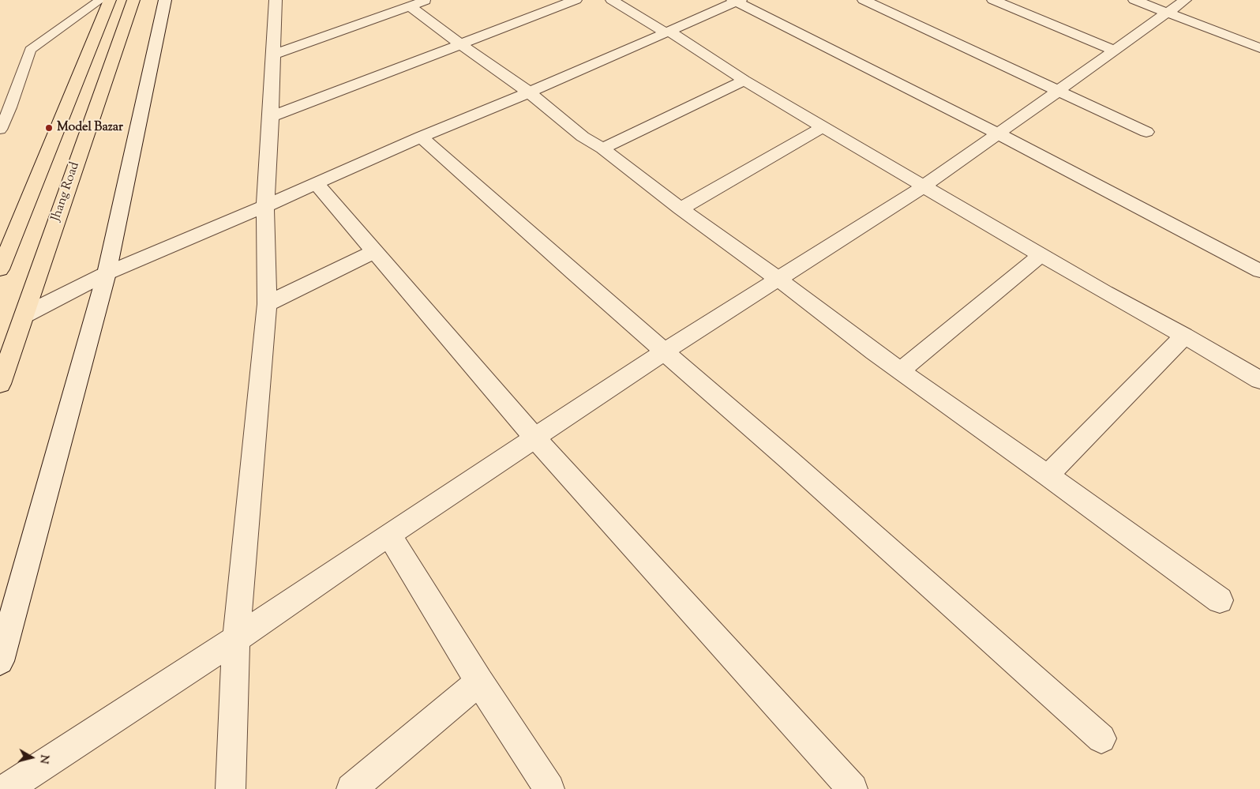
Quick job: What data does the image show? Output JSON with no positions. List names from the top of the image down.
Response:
{
  "streets": {
    "highway": ["Jhang Road"]
  },
  "places": ["Model Bazar"],
  "north": "right"
}
